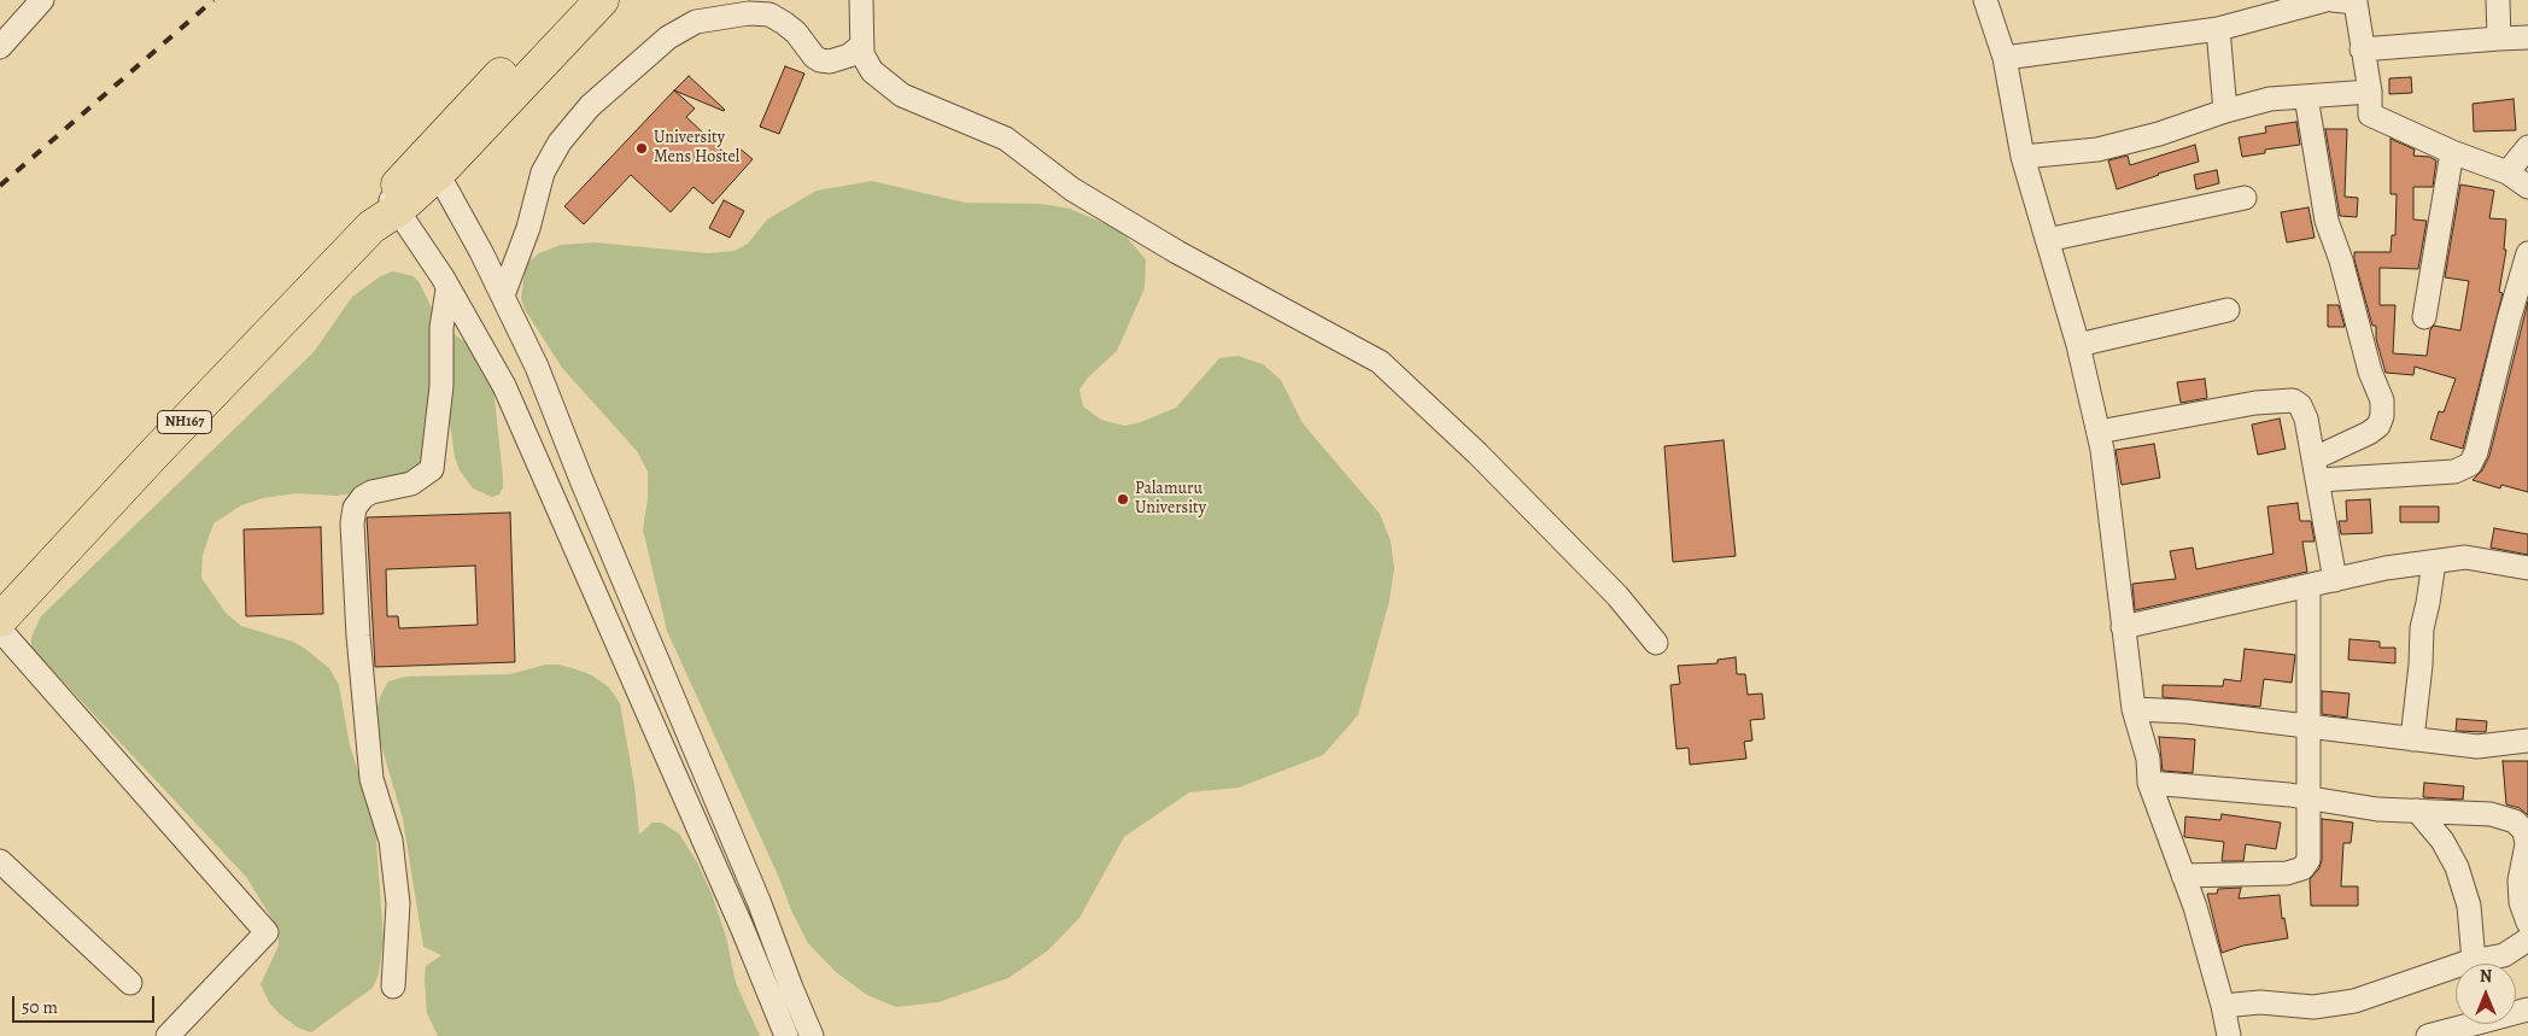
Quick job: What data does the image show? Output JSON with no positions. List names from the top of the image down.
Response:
{
  "streets": {
    "highway": ["NH167"]
  },
  "places": ["University Mens Hostel", "Palamuru University"],
  "scale_bar": "50 m",
  "north": "top"
}
